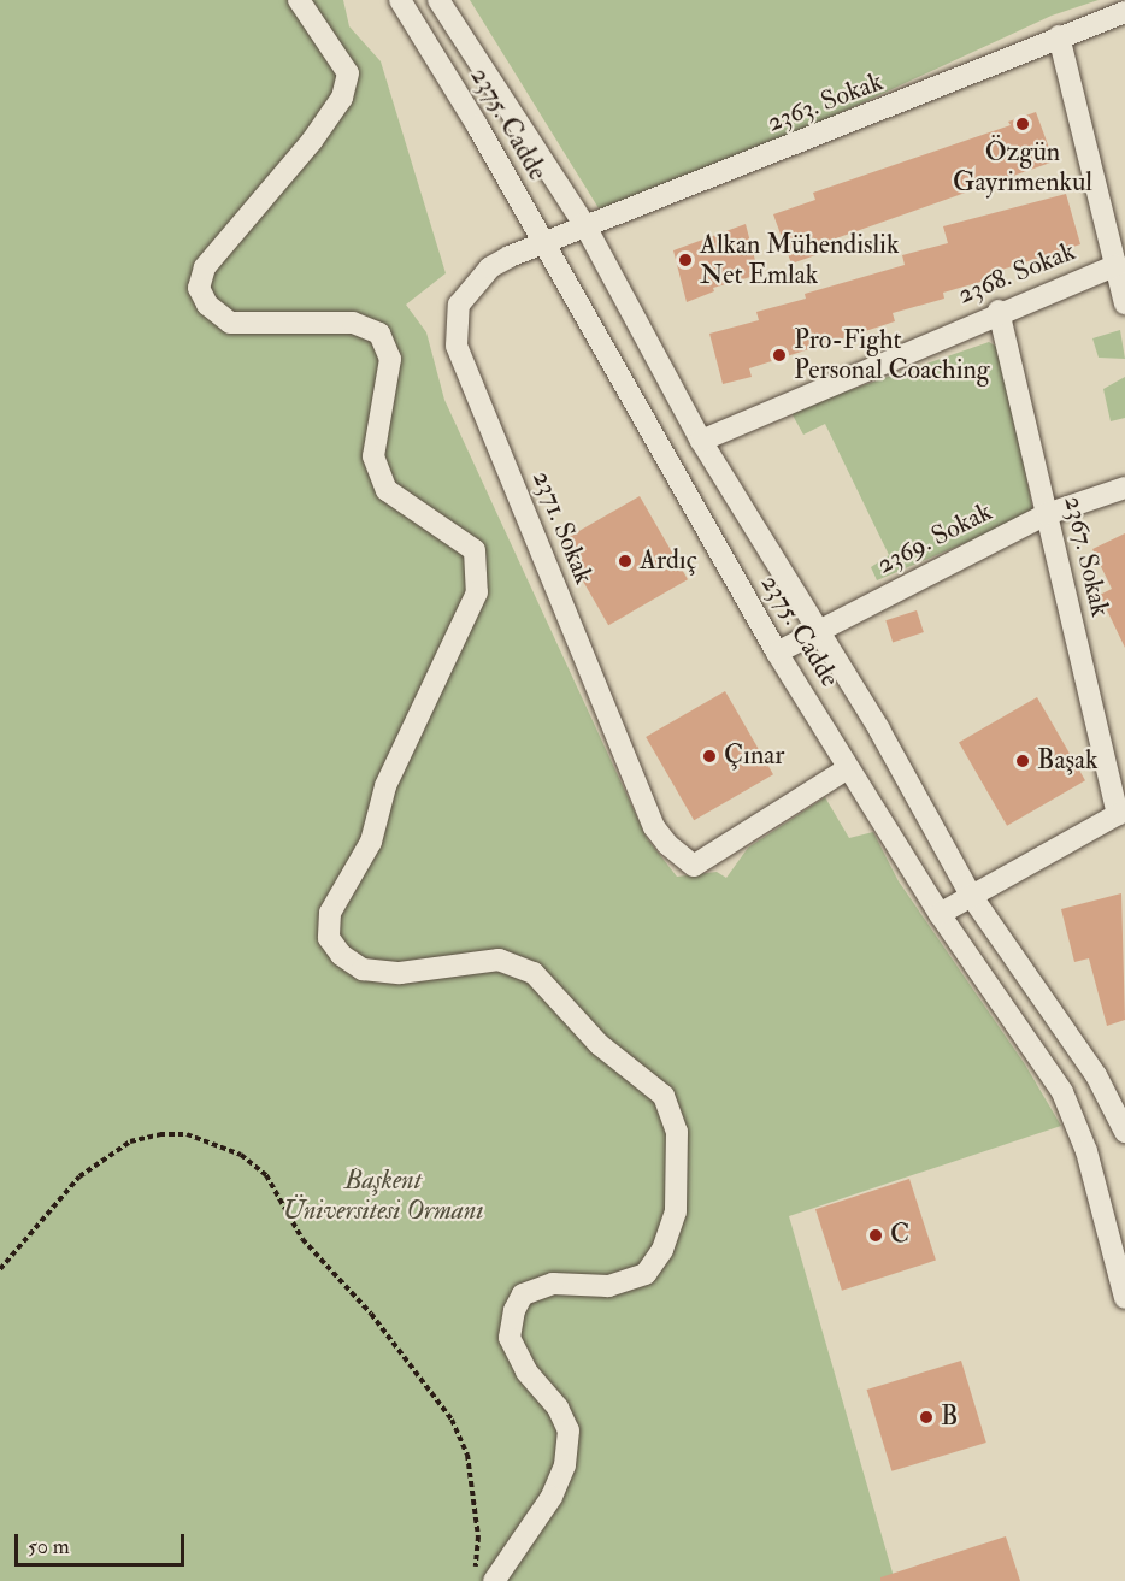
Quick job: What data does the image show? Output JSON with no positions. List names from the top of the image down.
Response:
{
  "streets": {
    "street": [
      "2363. Sokak",
      "2375. Cadde",
      "2368. Sokak",
      "2371. Sokak",
      "2369. Sokak",
      "2367. Sokak"
    ]
  },
  "crossings": [
    ["2363. Sokak", "2375. Cadde"],
    ["2363. Sokak", "2371. Sokak"],
    ["2375. Cadde", "2368. Sokak"],
    ["2375. Cadde", "2371. Sokak"],
    ["2375. Cadde", "2369. Sokak"],
    ["2368. Sokak", "2367. Sokak"],
    ["2369. Sokak", "2367. Sokak"]
  ],
  "parks": ["Başkent Üniversitesi Ormanı"],
  "places": [
    "Özgün Gayrimenkul",
    "Alkan Mühendislik Net Emlak",
    "Pro-Fight Personal Coaching",
    "Ardıç",
    "Çınar",
    "Başak",
    "C",
    "B"
  ],
  "scale_bar": "50 m"
}
